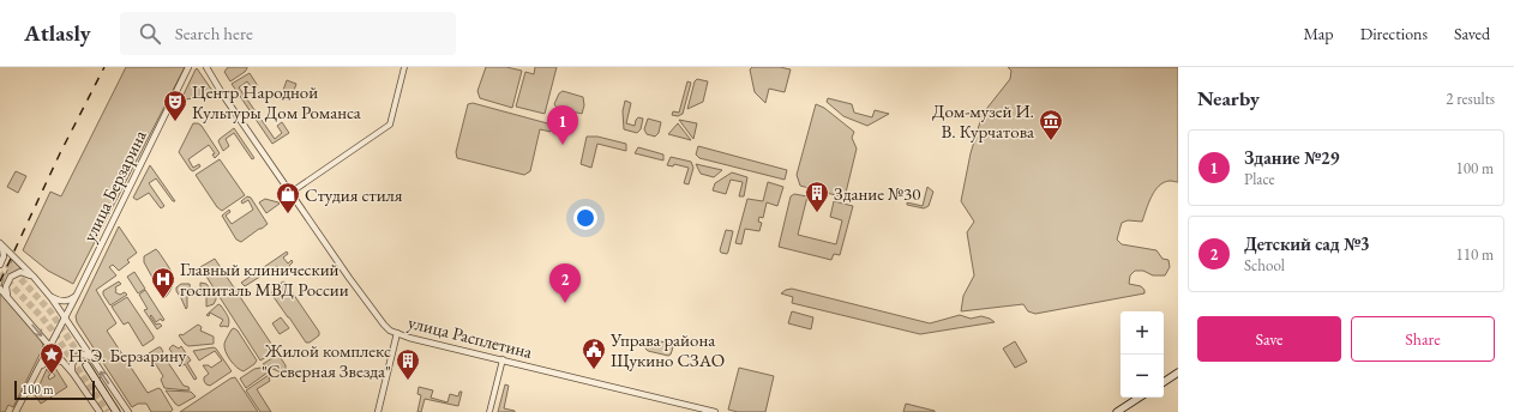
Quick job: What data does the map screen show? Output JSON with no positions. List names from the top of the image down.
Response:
{
  "streets": {
    "street": ["улица Берзарина", "улица Расплетина"]
  },
  "places": {
    "theatre": ["Центр Народной Культуры Дом Романса"],
    "museum": ["Дом-музей И. В. Курчатова"],
    "building": ["Здание №30", "Жилой комплекс \"Северная Звезда\""],
    "shop": ["Студия стиля"],
    "hospital": ["Главный клинический госпиталь МВД России"],
    "public building": ["Управа района Щукино СЗАО"],
    "place": ["Н. Э. Берзарину"]
  },
  "scale_bar": "100 m",
  "page": {
    "header": "Atlasly",
    "search": "Search here",
    "nav": ["Map", "Directions", "Saved"],
    "heading": ["Nearby", "2 results"],
    "pins": ["1", "2"],
    "list": [
      {
        "mark": "1",
        "name": "Здание №29",
        "note": "Place",
        "value": "100 m"
      },
      {
        "mark": "2",
        "name": "Детский сад №3",
        "note": "School",
        "value": "110 m"
      }
    ],
    "buttons": ["Save", "Share"],
    "map_buttons": ["+", "−"],
    "scale": "100 m"
  }
}
